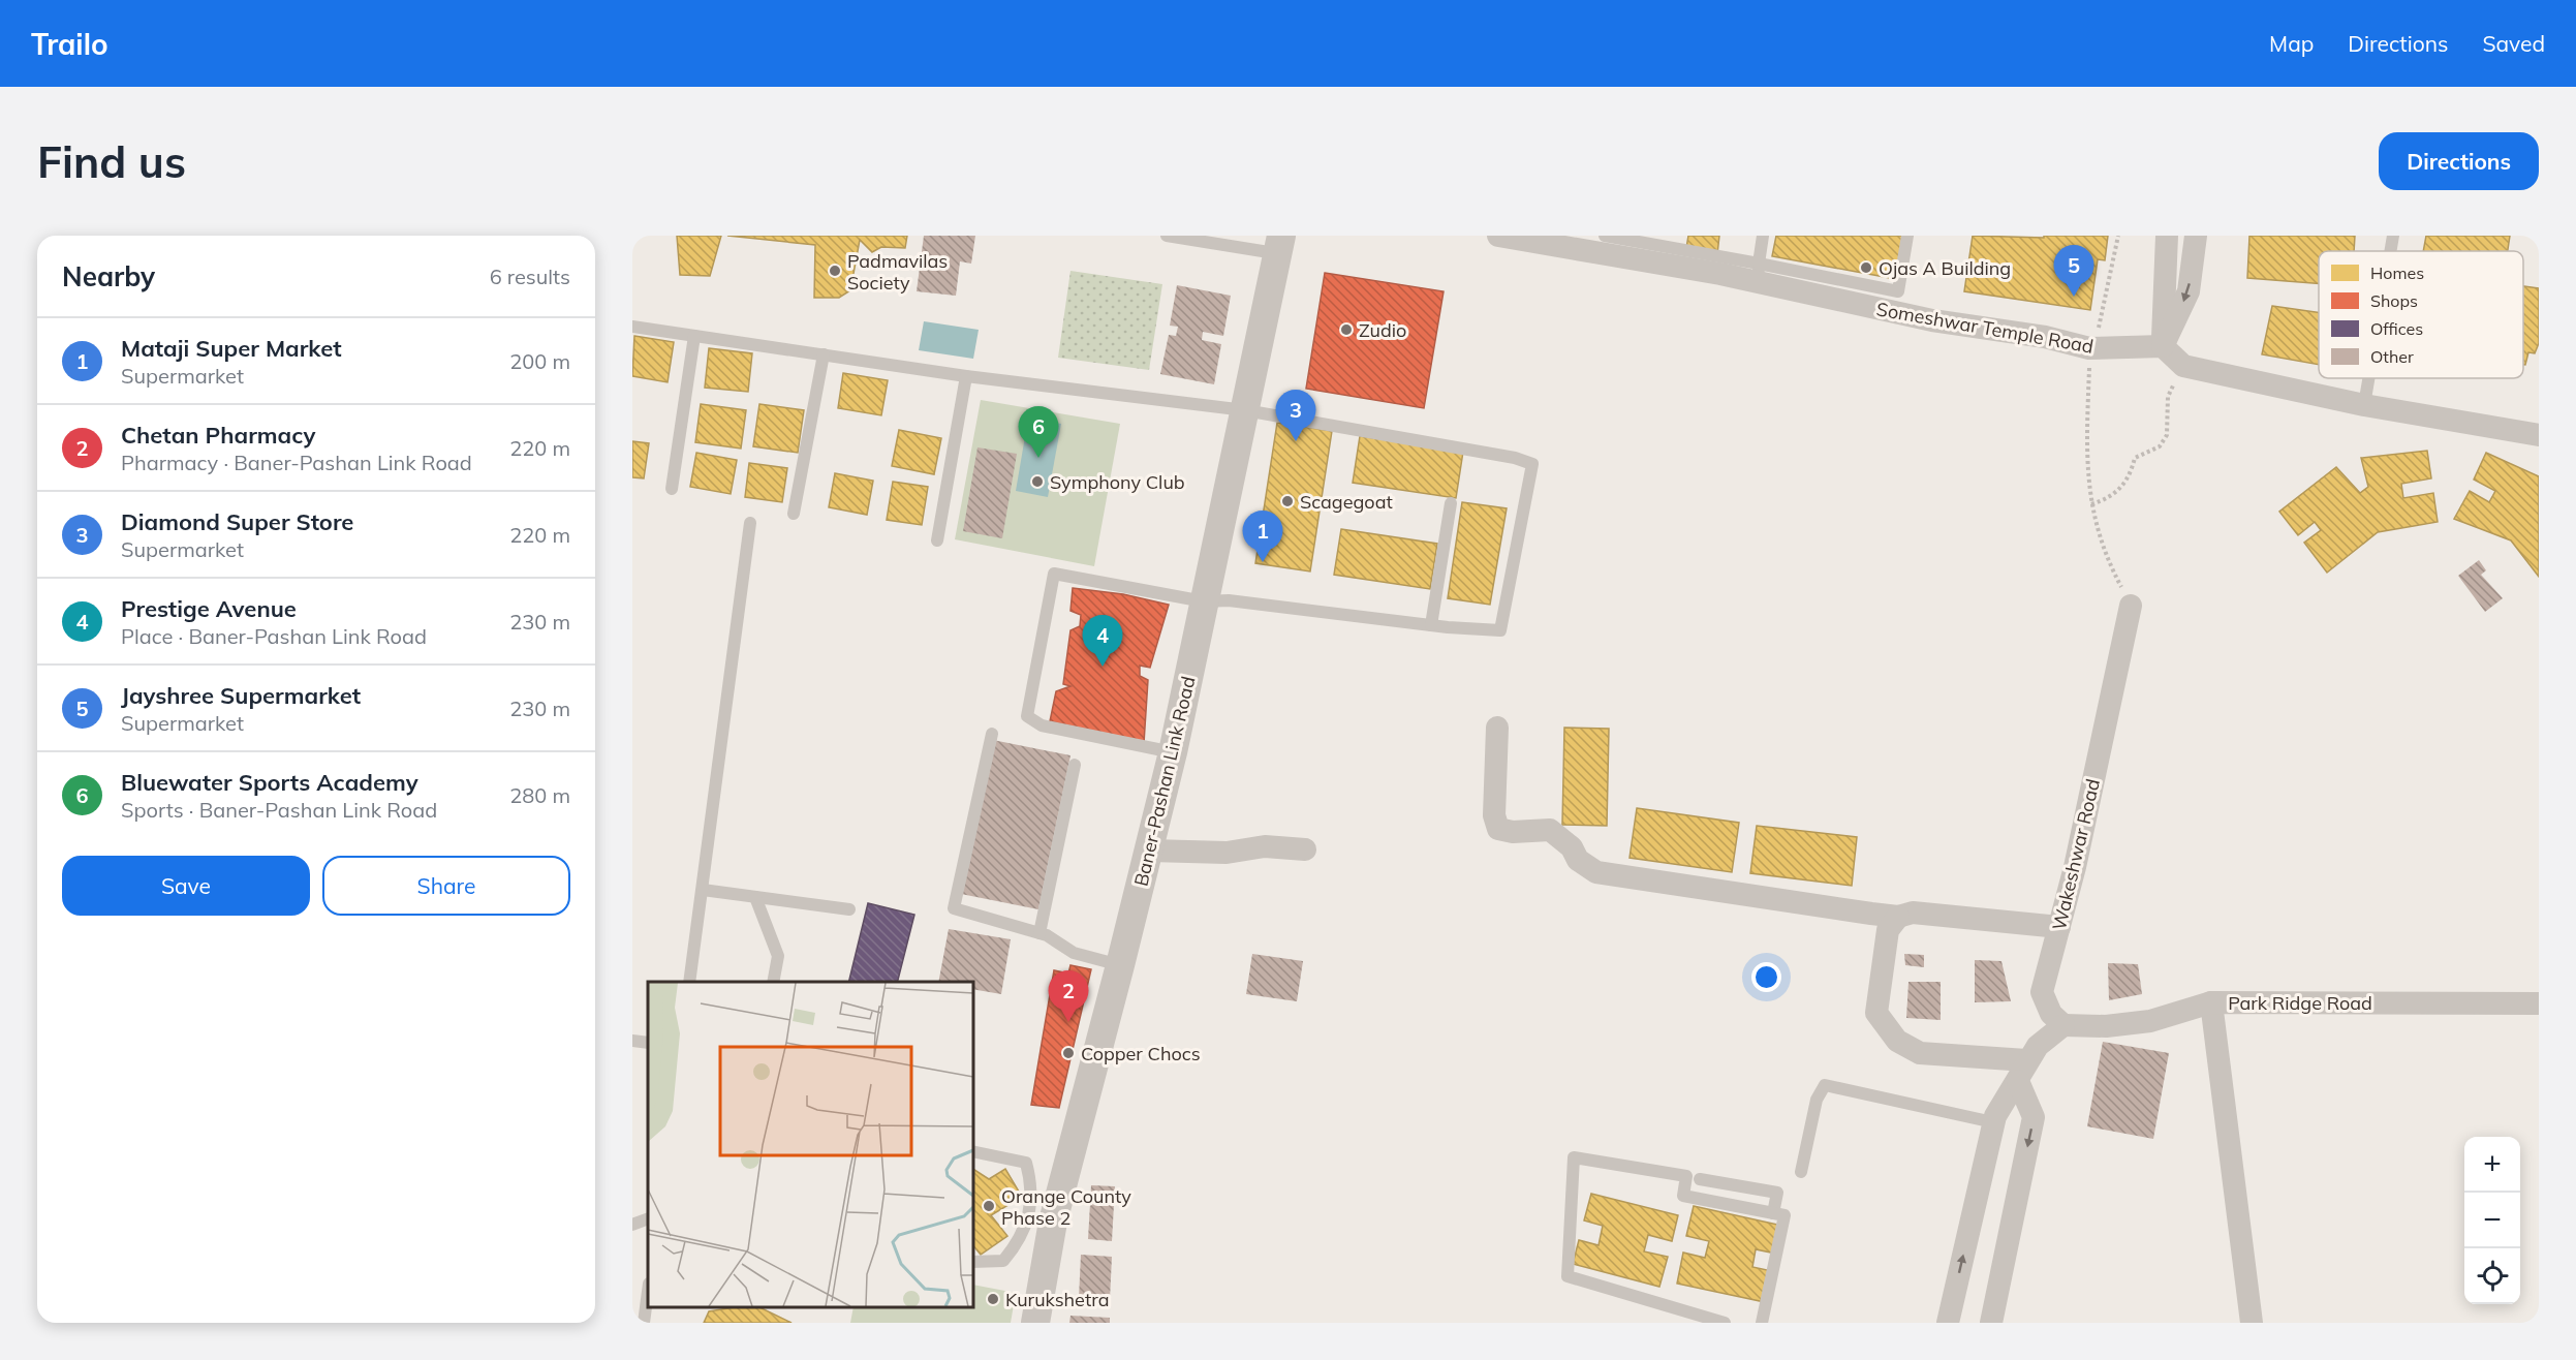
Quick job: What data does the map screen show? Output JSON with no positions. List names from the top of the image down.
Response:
{
  "streets": {
    "street": [
      "Someshwar Temple Road",
      "Baner-Pashan Link Road",
      "Wakeshwar Road",
      "Park Ridge Road"
    ]
  },
  "crossings": [
    ["Wakeshwar Road", "Park Ridge Road"]
  ],
  "places": [
    "Ojas A Building",
    "Padmavilas Society",
    "Zudio",
    "Symphony Club",
    "Scagegoat",
    "Copper Chocs",
    "Orange County Phase 2",
    "Kurukshetra"
  ],
  "legend": [
    "Homes",
    "Shops",
    "Offices",
    "Other"
  ],
  "page": {
    "header": "Trailo",
    "nav": ["Map", "Directions", "Saved"],
    "buttons": [
      "Directions",
      ["Save", "Share"]
    ],
    "title": "Find us",
    "heading": ["Nearby", "6 results"],
    "pins": [
      "5",
      "3",
      "6",
      "1",
      "4",
      "2"
    ],
    "list": [
      {
        "mark": "1",
        "name": "Mataji Super Market",
        "note": "Supermarket",
        "value": "200 m"
      },
      {
        "mark": "2",
        "name": "Chetan Pharmacy",
        "note": "Pharmacy · Baner-Pashan Link Road",
        "value": "220 m"
      },
      {
        "mark": "3",
        "name": "Diamond Super Store",
        "note": "Supermarket",
        "value": "220 m"
      },
      {
        "mark": "4",
        "name": "Prestige Avenue",
        "note": "Place · Baner-Pashan Link Road",
        "value": "230 m"
      },
      {
        "mark": "5",
        "name": "Jayshree Supermarket",
        "note": "Supermarket",
        "value": "230 m"
      },
      {
        "mark": "6",
        "name": "Bluewater Sports Academy",
        "note": "Sports · Baner-Pashan Link Road",
        "value": "280 m"
      }
    ],
    "map_buttons": ["+", "−"]
  }
}
